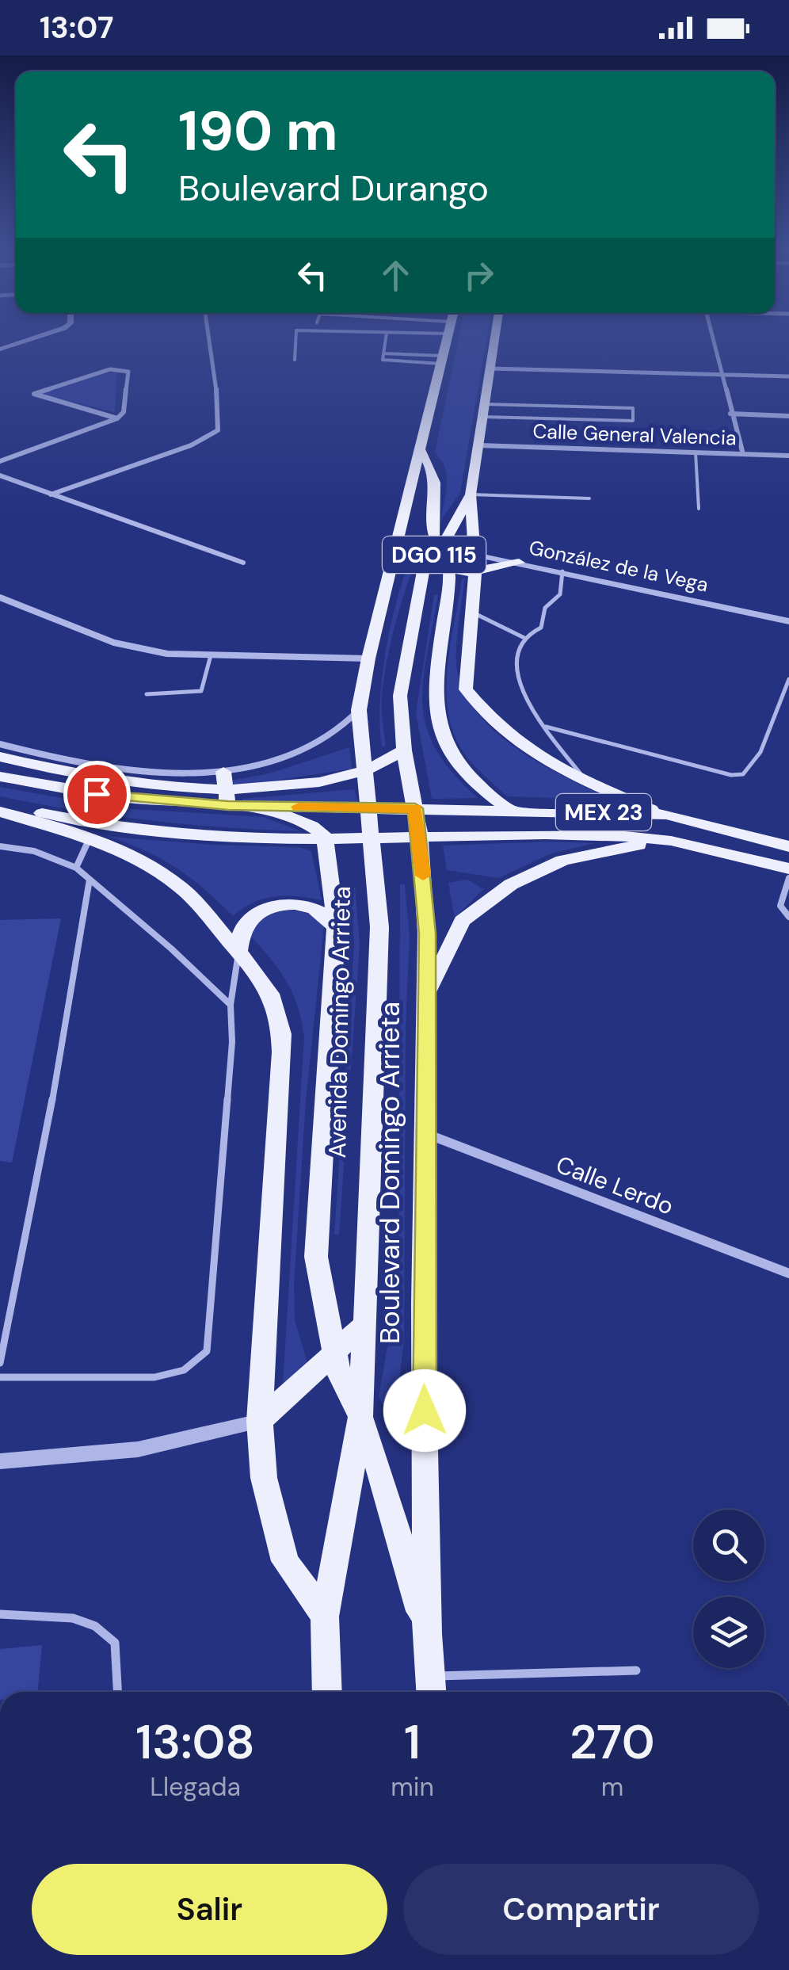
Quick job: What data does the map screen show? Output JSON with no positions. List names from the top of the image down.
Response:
{
  "streets": {
    "main road": [
      "DGO 115",
      "MEX 23",
      "Avenida Domingo Arrieta",
      "Boulevard Domingo Arrieta"
    ],
    "street": ["Calle General Valencia", "González de la Vega", "Calle Lerdo"]
  },
  "crossings": [
    ["Calle General Valencia", "DGO 115"],
    ["DGO 115", "González de la Vega"],
    ["DGO 115", "MEX 23"],
    ["DGO 115", "Boulevard Domingo Arrieta"],
    ["MEX 23", "Avenida Domingo Arrieta"],
    ["MEX 23", "Boulevard Domingo Arrieta"],
    ["Boulevard Domingo Arrieta", "Calle Lerdo"]
  ],
  "page": {
    "status": "13:07",
    "turn": ["190 m", "Boulevard Durango"],
    "eta": [
      "13:08",
      "Llegada",
      "1",
      "min",
      "270",
      "m"
    ],
    "buttons": ["Salir", "Compartir"]
  }
}
